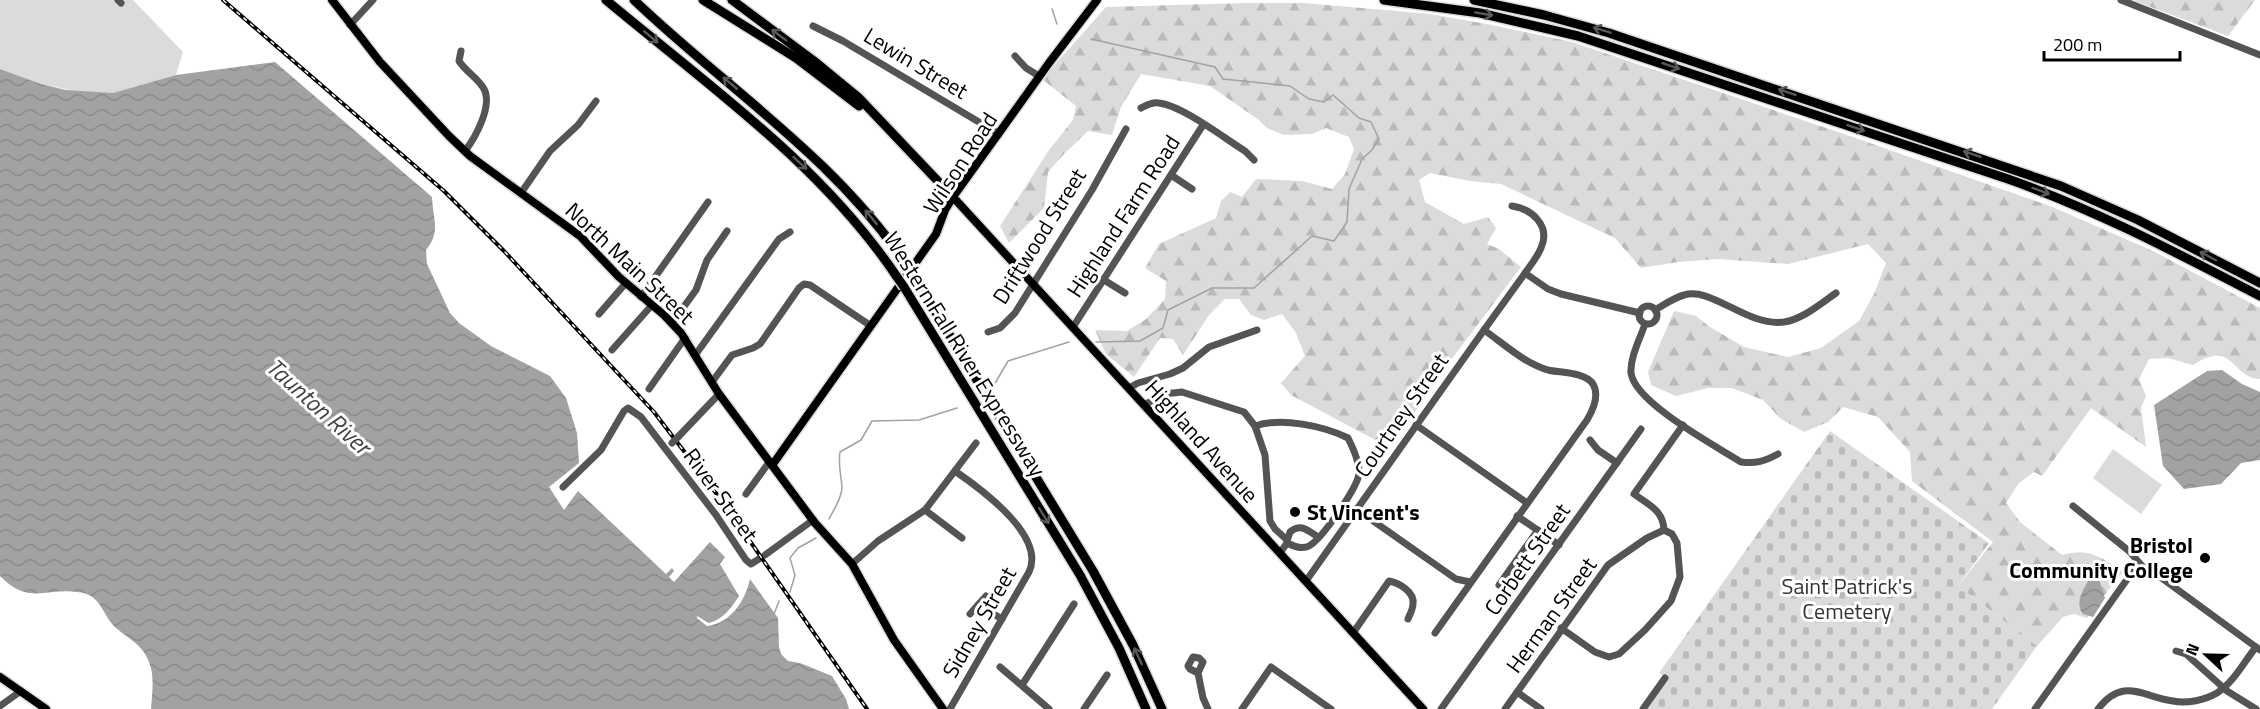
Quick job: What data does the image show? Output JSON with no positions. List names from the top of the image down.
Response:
{
  "streets": {
    "highway": ["Western Fall River Expressway"],
    "main road": ["Wilson Road", "North Main Street", "Highland Avenue"],
    "street": [
      "Lewin Street",
      "Highland Farm Road",
      "Driftwood Street",
      "Courtney Street",
      "River Street",
      "Corbett Street",
      "Herman Street",
      "Sidney Street"
    ]
  },
  "crossings": [
    ["Lewin Street", "Wilson Road"],
    ["Wilson Road", "North Main Street"],
    ["Wilson Road", "Highland Avenue"],
    ["Highland Farm Road", "Highland Avenue"],
    ["Driftwood Street", "Highland Avenue"],
    ["North Main Street", "River Street"],
    ["Courtney Street", "Highland Avenue"]
  ],
  "water": ["Taunton River"],
  "parks": ["Saint Patrick's Cemetery"],
  "places": ["St Vincent's", "Bristol Community College"],
  "scale_bar": "200 m",
  "north": "left"
}
